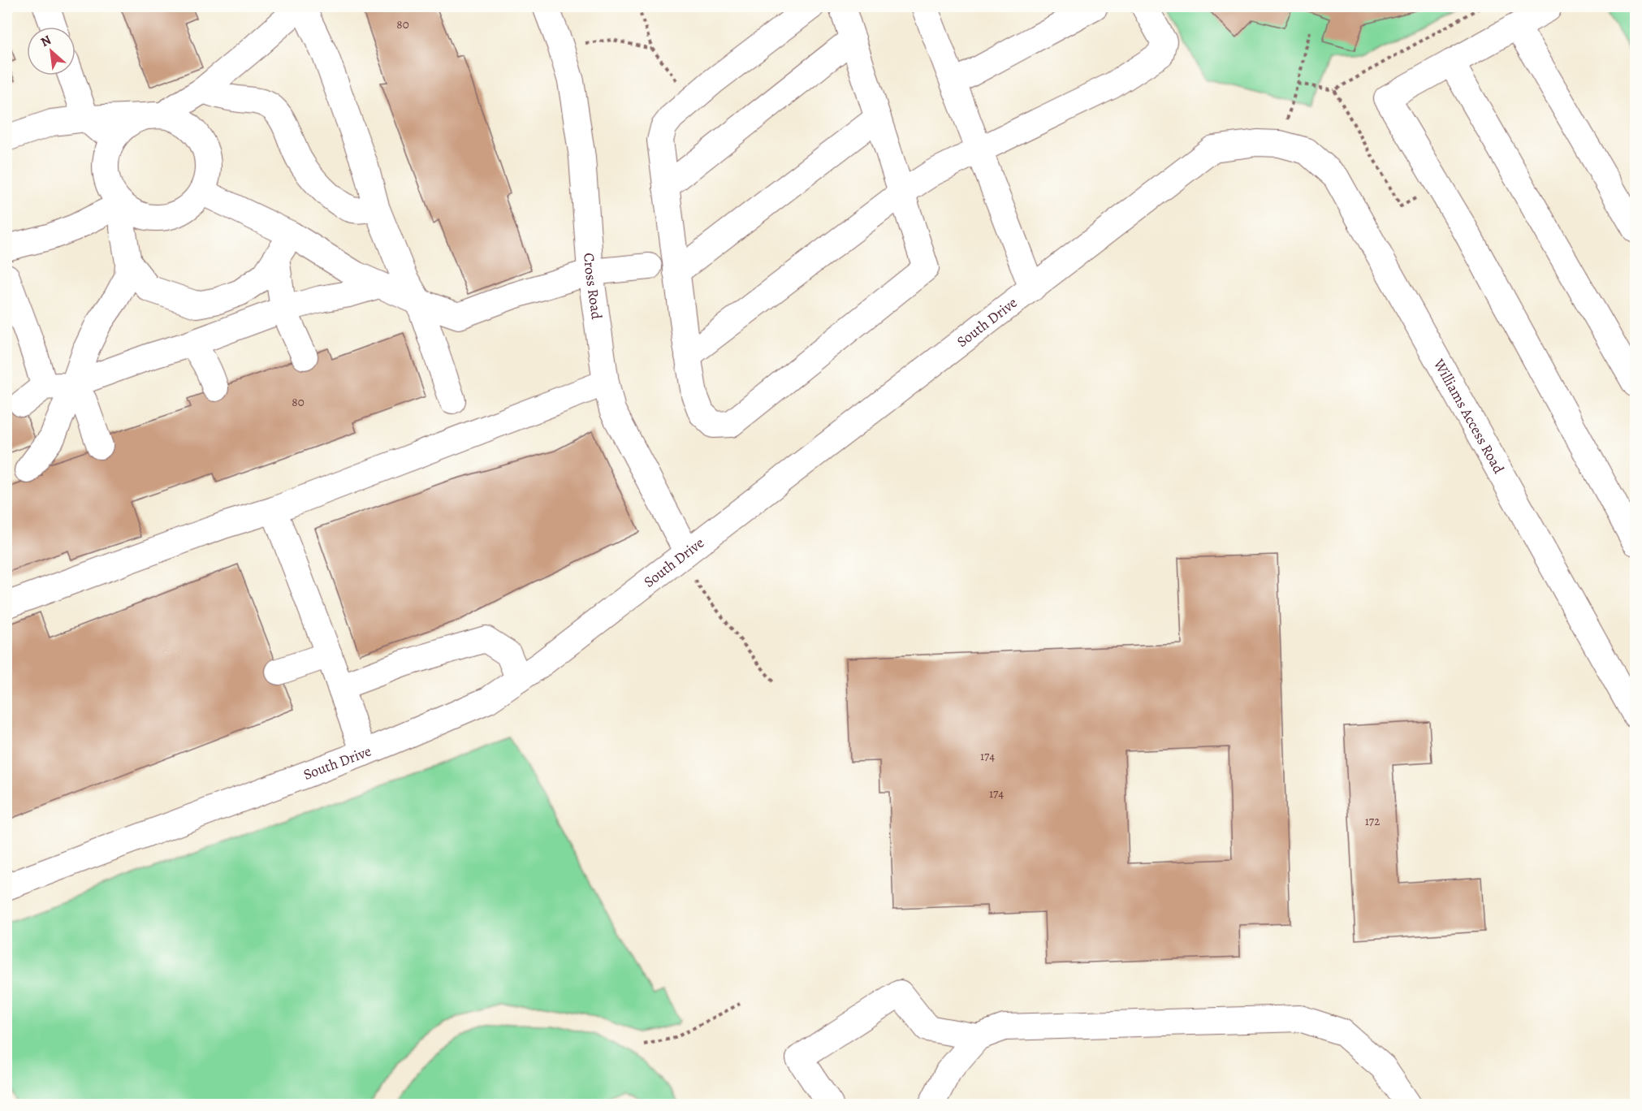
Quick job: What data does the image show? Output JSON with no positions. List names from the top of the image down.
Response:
{
  "streets": {
    "street": ["Cross Road", "South Drive", "Williams Access Road"]
  },
  "crossings": [
    ["Cross Road", "South Drive"],
    ["South Drive", "Williams Access Road"]
  ],
  "house_numbers": [
    "80",
    "80",
    "174",
    "174",
    "172"
  ],
  "north": "top left"
}
